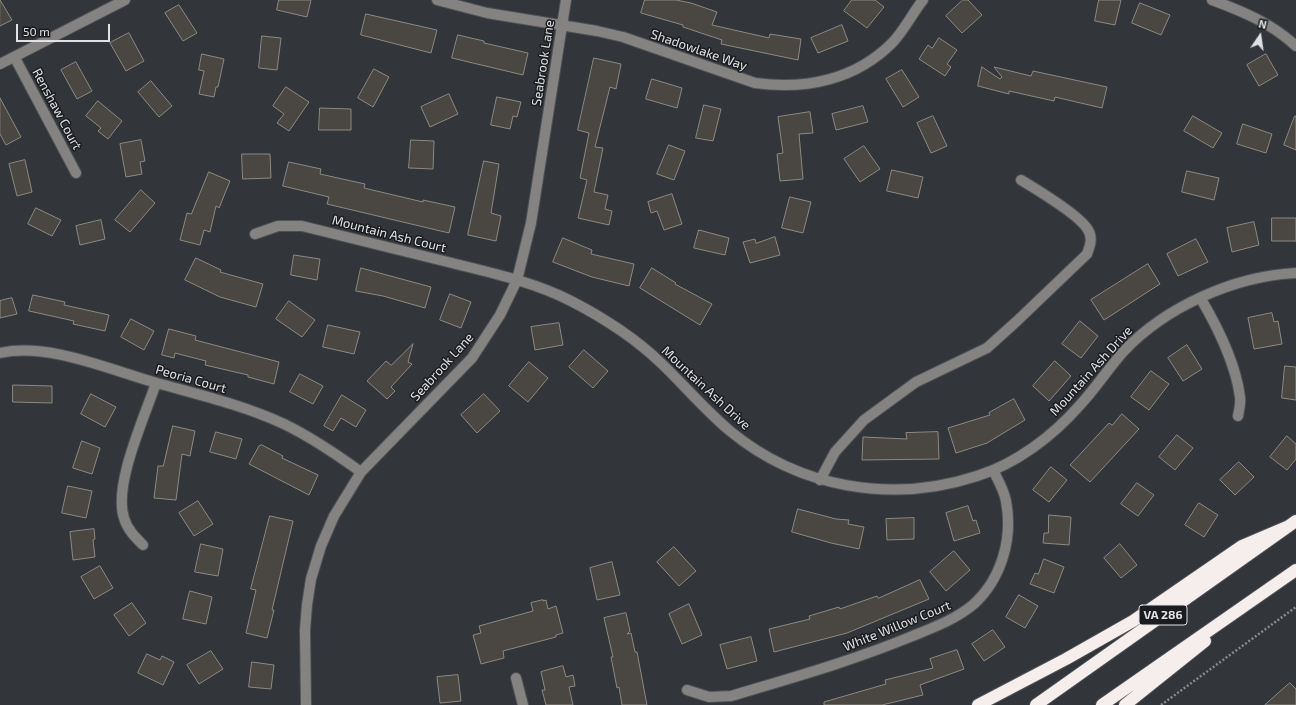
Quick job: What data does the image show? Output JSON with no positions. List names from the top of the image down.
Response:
{
  "streets": {
    "highway": ["VA 286"],
    "street": [
      "Shadowlake Way",
      "Seabrook Lane",
      "Renshaw Court",
      "Mountain Ash Court",
      "Mountain Ash Drive",
      "Peoria Court",
      "White Willow Court"
    ]
  },
  "crossings": [
    ["Shadowlake Way", "Seabrook Lane"],
    ["Seabrook Lane", "Mountain Ash Court"],
    ["Seabrook Lane", "Mountain Ash Drive"],
    ["Seabrook Lane", "Peoria Court"],
    ["Mountain Ash Court", "Mountain Ash Drive"],
    ["Mountain Ash Drive", "White Willow Court"]
  ],
  "scale_bar": "50 m",
  "north": "top"
}
